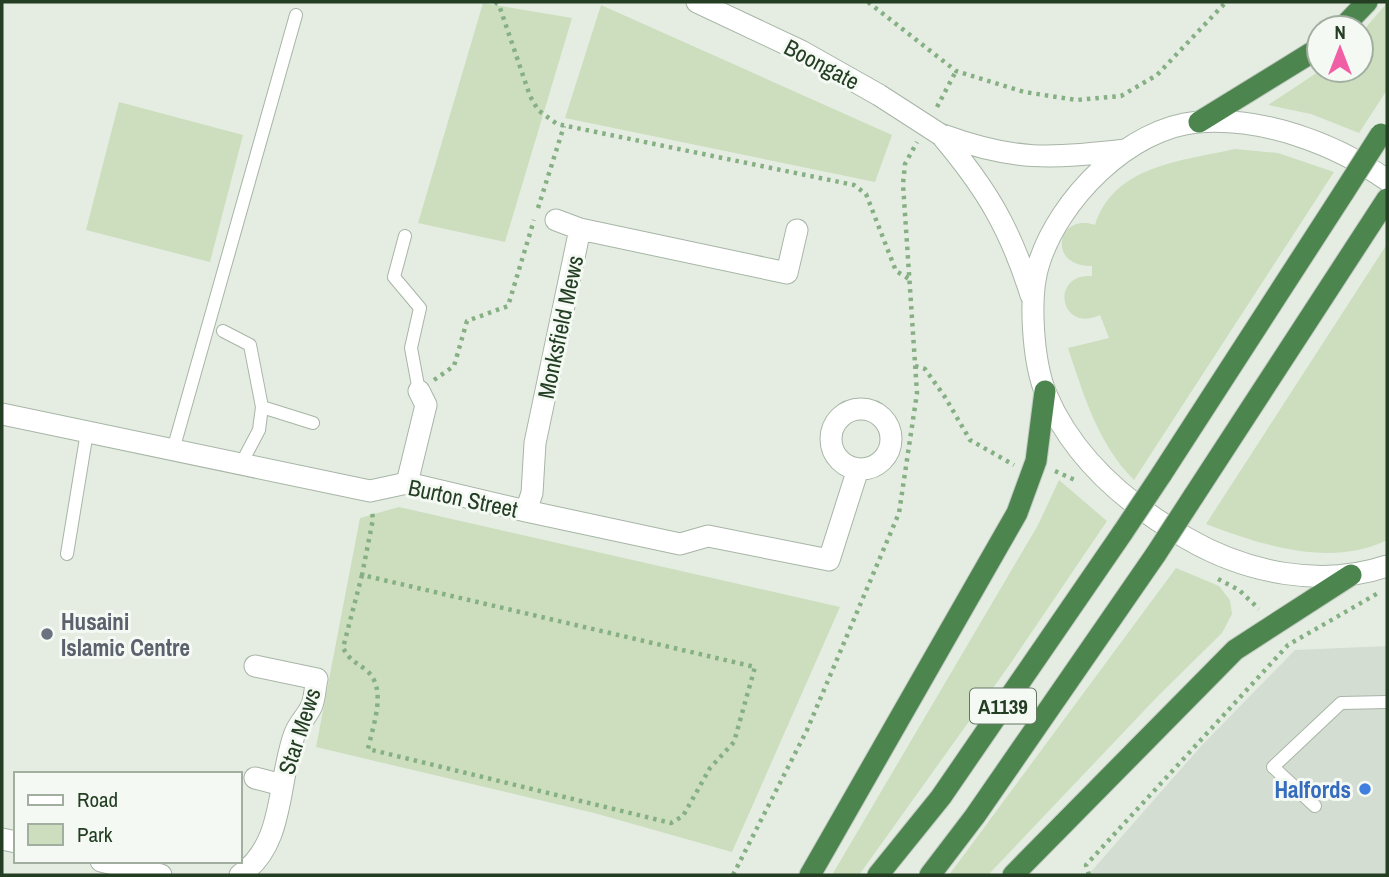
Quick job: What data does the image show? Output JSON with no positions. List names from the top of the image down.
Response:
{
  "streets": {
    "highway": ["A1139"],
    "street": [
      "Boongate",
      "Monksfield Mews",
      "Burton Street",
      "Star Mews"
    ]
  },
  "crossings": [
    ["Monksfield Mews", "Burton Street"]
  ],
  "places": ["Husaini Islamic Centre", "Halfords"],
  "legend": ["Road", "Park"],
  "north": "top"
}
